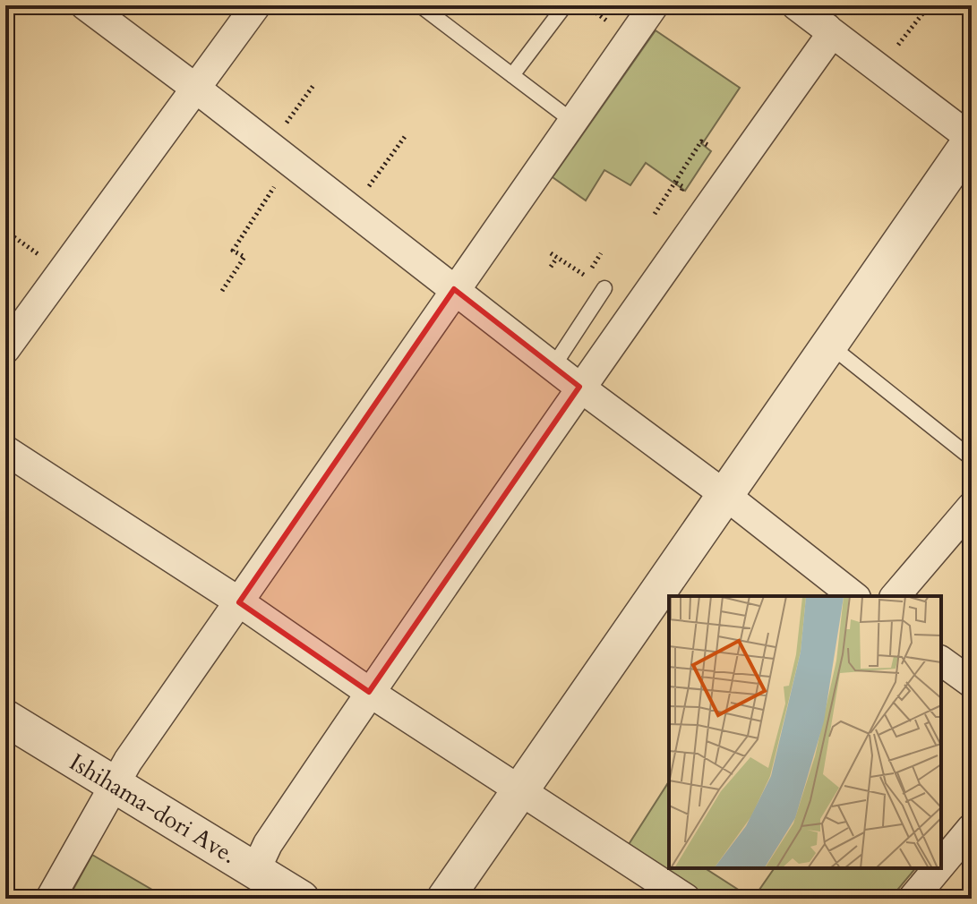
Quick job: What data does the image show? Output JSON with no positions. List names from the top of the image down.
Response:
{
  "streets": {
    "street": ["Ishihama-dori Ave."]
  }
}
